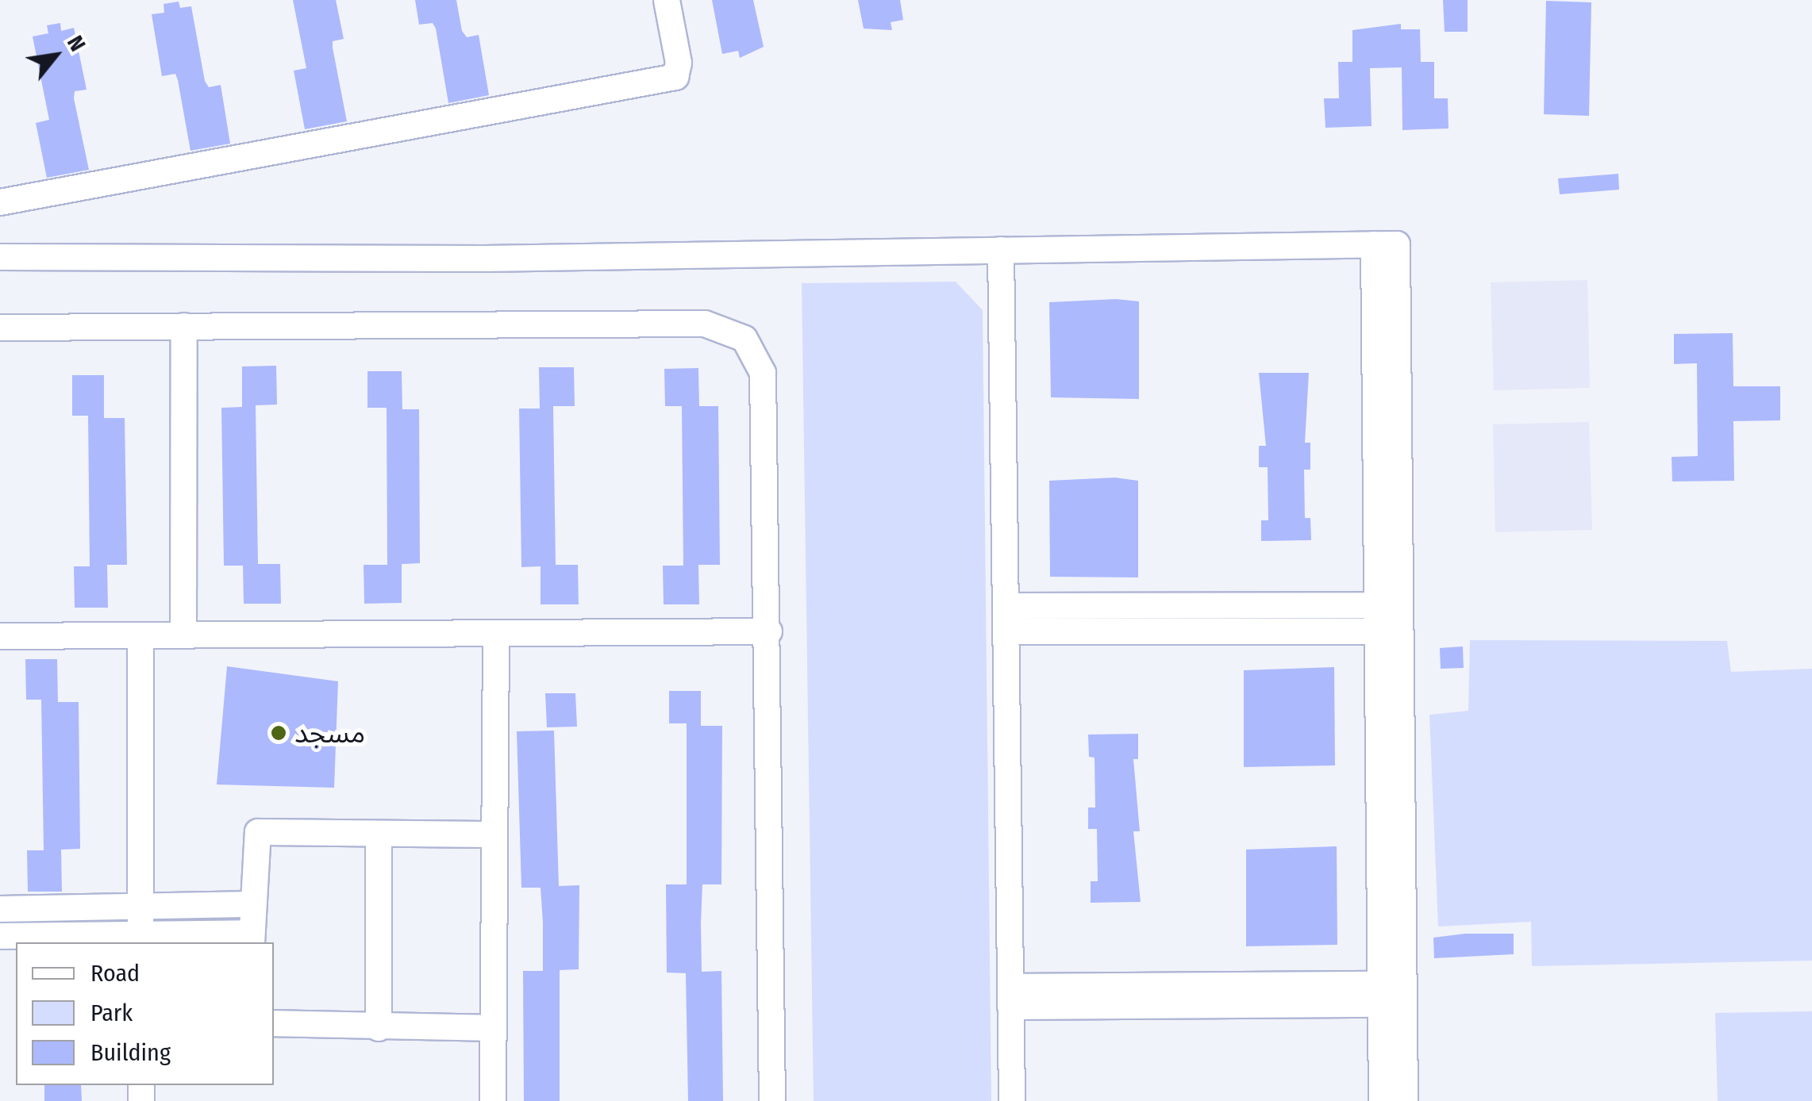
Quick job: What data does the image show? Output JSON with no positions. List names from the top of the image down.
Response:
{
  "places": ["مسجد"],
  "legend": ["Road", "Park", "Building"],
  "north": "top right"
}
